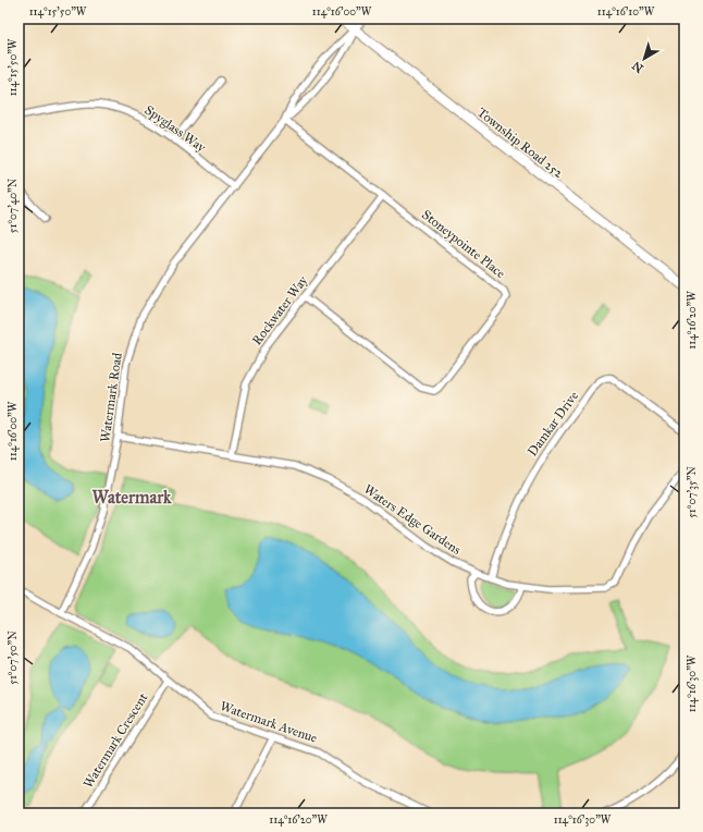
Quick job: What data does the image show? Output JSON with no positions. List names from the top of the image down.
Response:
{
  "streets": {
    "street": [
      "Spyglass Way",
      "Township Road 252",
      "Stoneypointe Place",
      "Rockwater Way",
      "Watermark Road",
      "Damkar Drive",
      "Waters Edge Gardens",
      "Watermark Avenue",
      "Watermark Crescent"
    ]
  },
  "crossings": [
    ["Spyglass Way", "Watermark Road"],
    ["Township Road 252", "Watermark Road"],
    ["Stoneypointe Place", "Rockwater Way"],
    ["Stoneypointe Place", "Watermark Road"],
    ["Rockwater Way", "Waters Edge Gardens"],
    ["Watermark Road", "Waters Edge Gardens"],
    ["Watermark Road", "Watermark Avenue"],
    ["Damkar Drive", "Waters Edge Gardens"],
    ["Watermark Avenue", "Watermark Crescent"]
  ],
  "districts": ["Watermark"],
  "north": "bottom left",
  "coordinates": [
    "114°15'50\"W",
    "114°16'00\"W",
    "114°16'10\"W",
    "51°07'40\"N",
    "114°16'20\"W",
    "51°07'35\"N",
    "51°07'50\"N",
    "114°16'30\"W"
  ]
}
